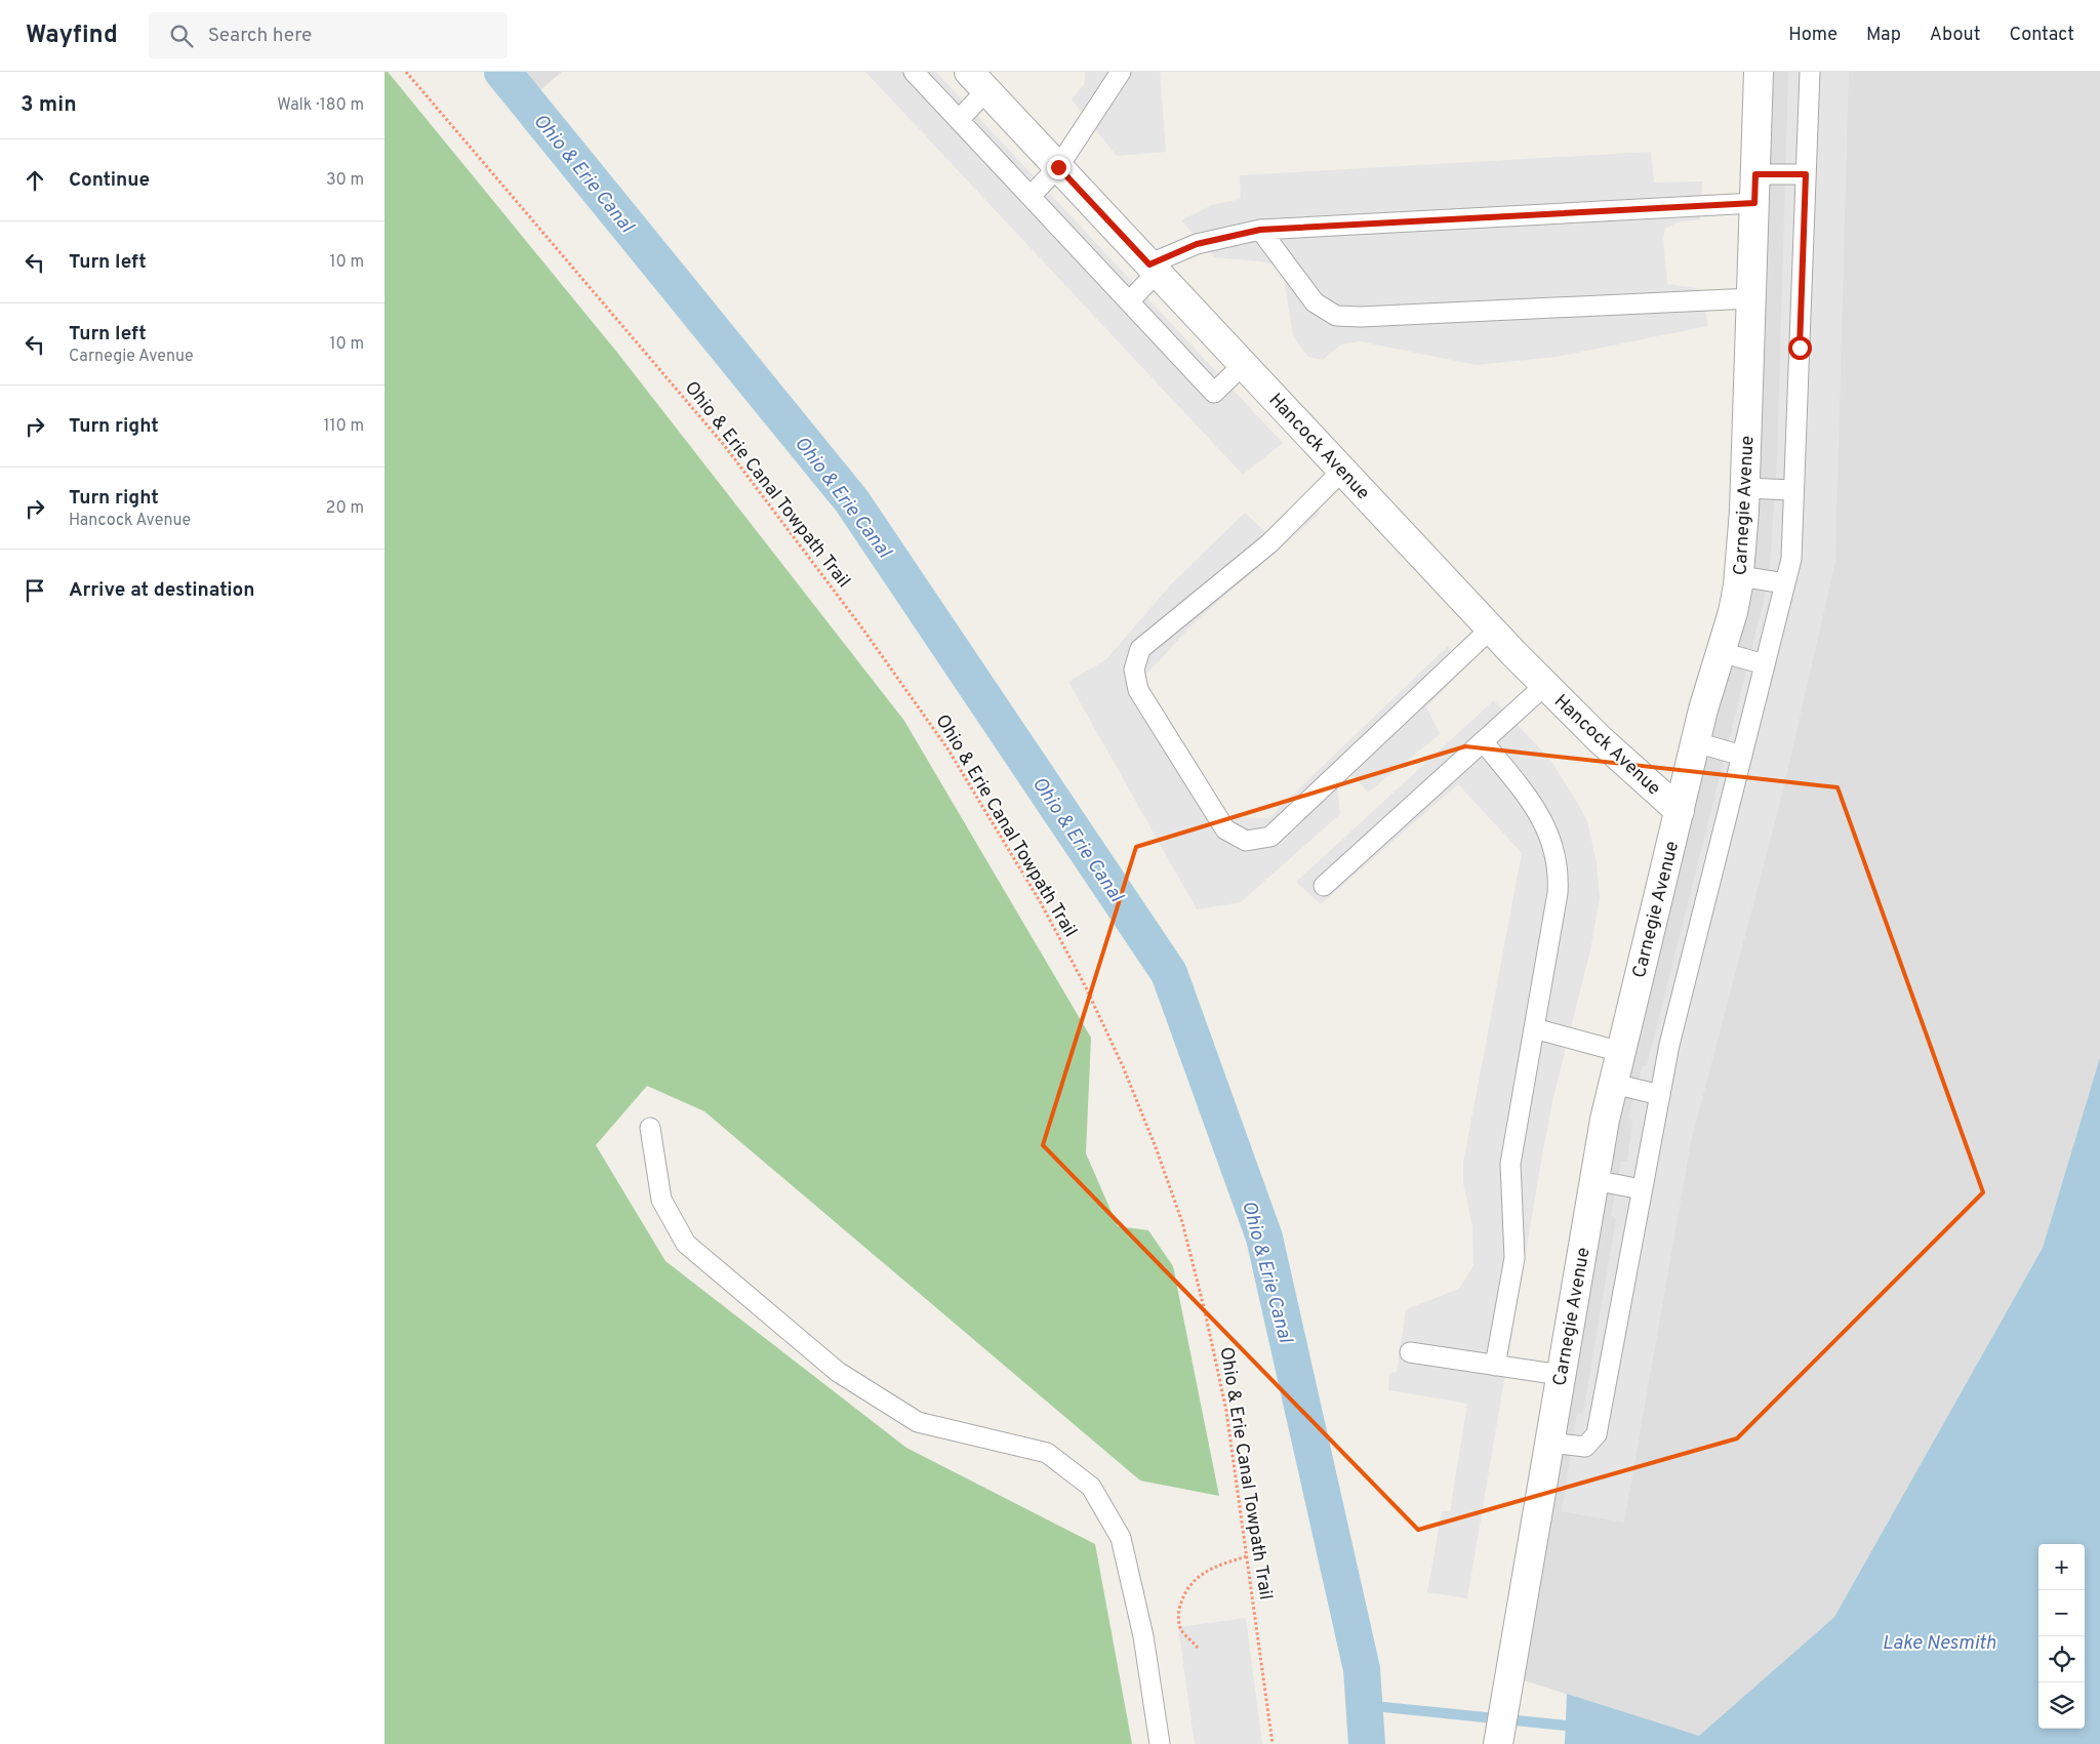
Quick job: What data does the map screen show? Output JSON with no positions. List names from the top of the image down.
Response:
{
  "streets": {
    "street": ["Hancock Avenue", "Carnegie Avenue"],
    "path": ["Ohio & Erie Canal Towpath Trail"]
  },
  "crossings": [
    ["Hancock Avenue", "Carnegie Avenue"]
  ],
  "water": ["Ohio & Erie Canal", "Lake Nesmith"],
  "page": {
    "header": "Wayfind",
    "search": "Search here",
    "nav": [
      "Home",
      "Map",
      "About",
      "Contact"
    ],
    "heading": ["3 min", "Walk · 180 m"],
    "list": [
      ["Continue", "30 m"],
      ["Turn left", "10 m"],
      ["Turn left", "Carnegie Avenue", "10 m"],
      ["Turn right", "110 m"],
      ["Turn right", "Hancock Avenue", "20 m"],
      "Arrive at destination"
    ],
    "map_buttons": ["+", "−"]
  }
}
